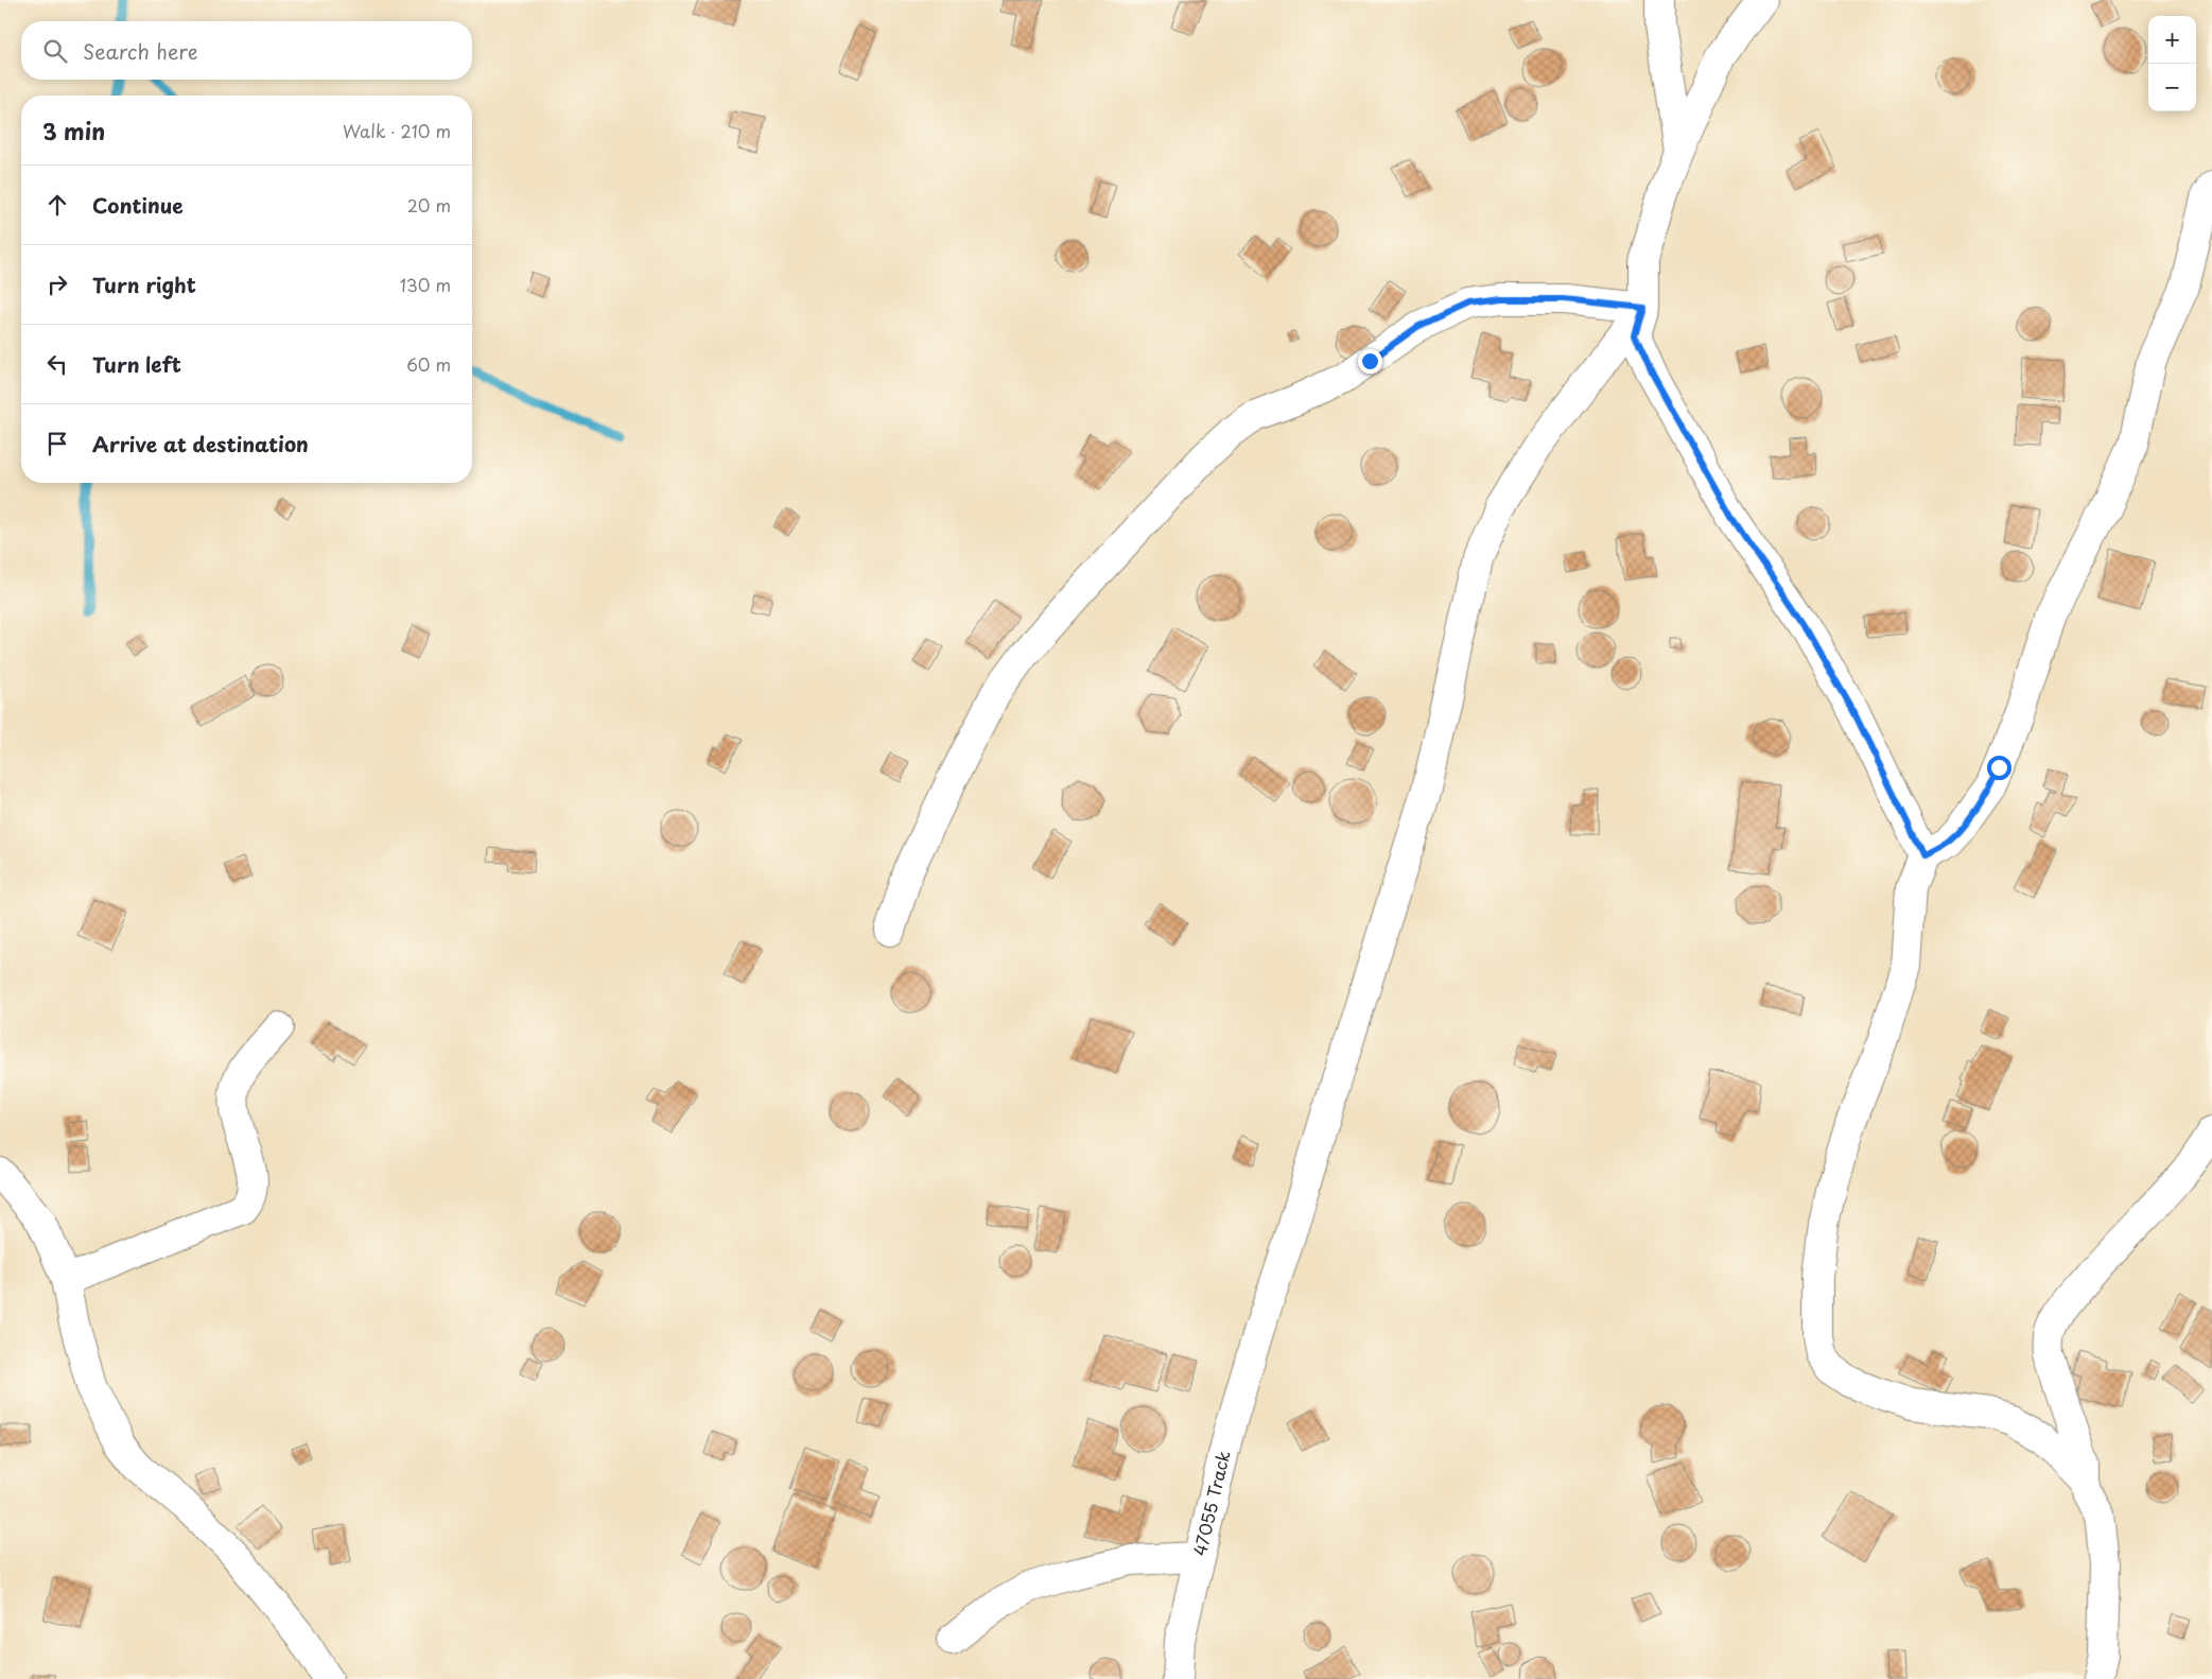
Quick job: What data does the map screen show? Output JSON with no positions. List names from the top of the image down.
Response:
{
  "streets": {
    "street": ["47055 Track"]
  },
  "page": {
    "map_buttons": ["+", "−"],
    "search": "Search here",
    "heading": ["3 min", "Walk · 210 m"],
    "list": [
      ["Continue", "20 m"],
      ["Turn right", "130 m"],
      ["Turn left", "60 m"],
      "Arrive at destination"
    ]
  }
}
